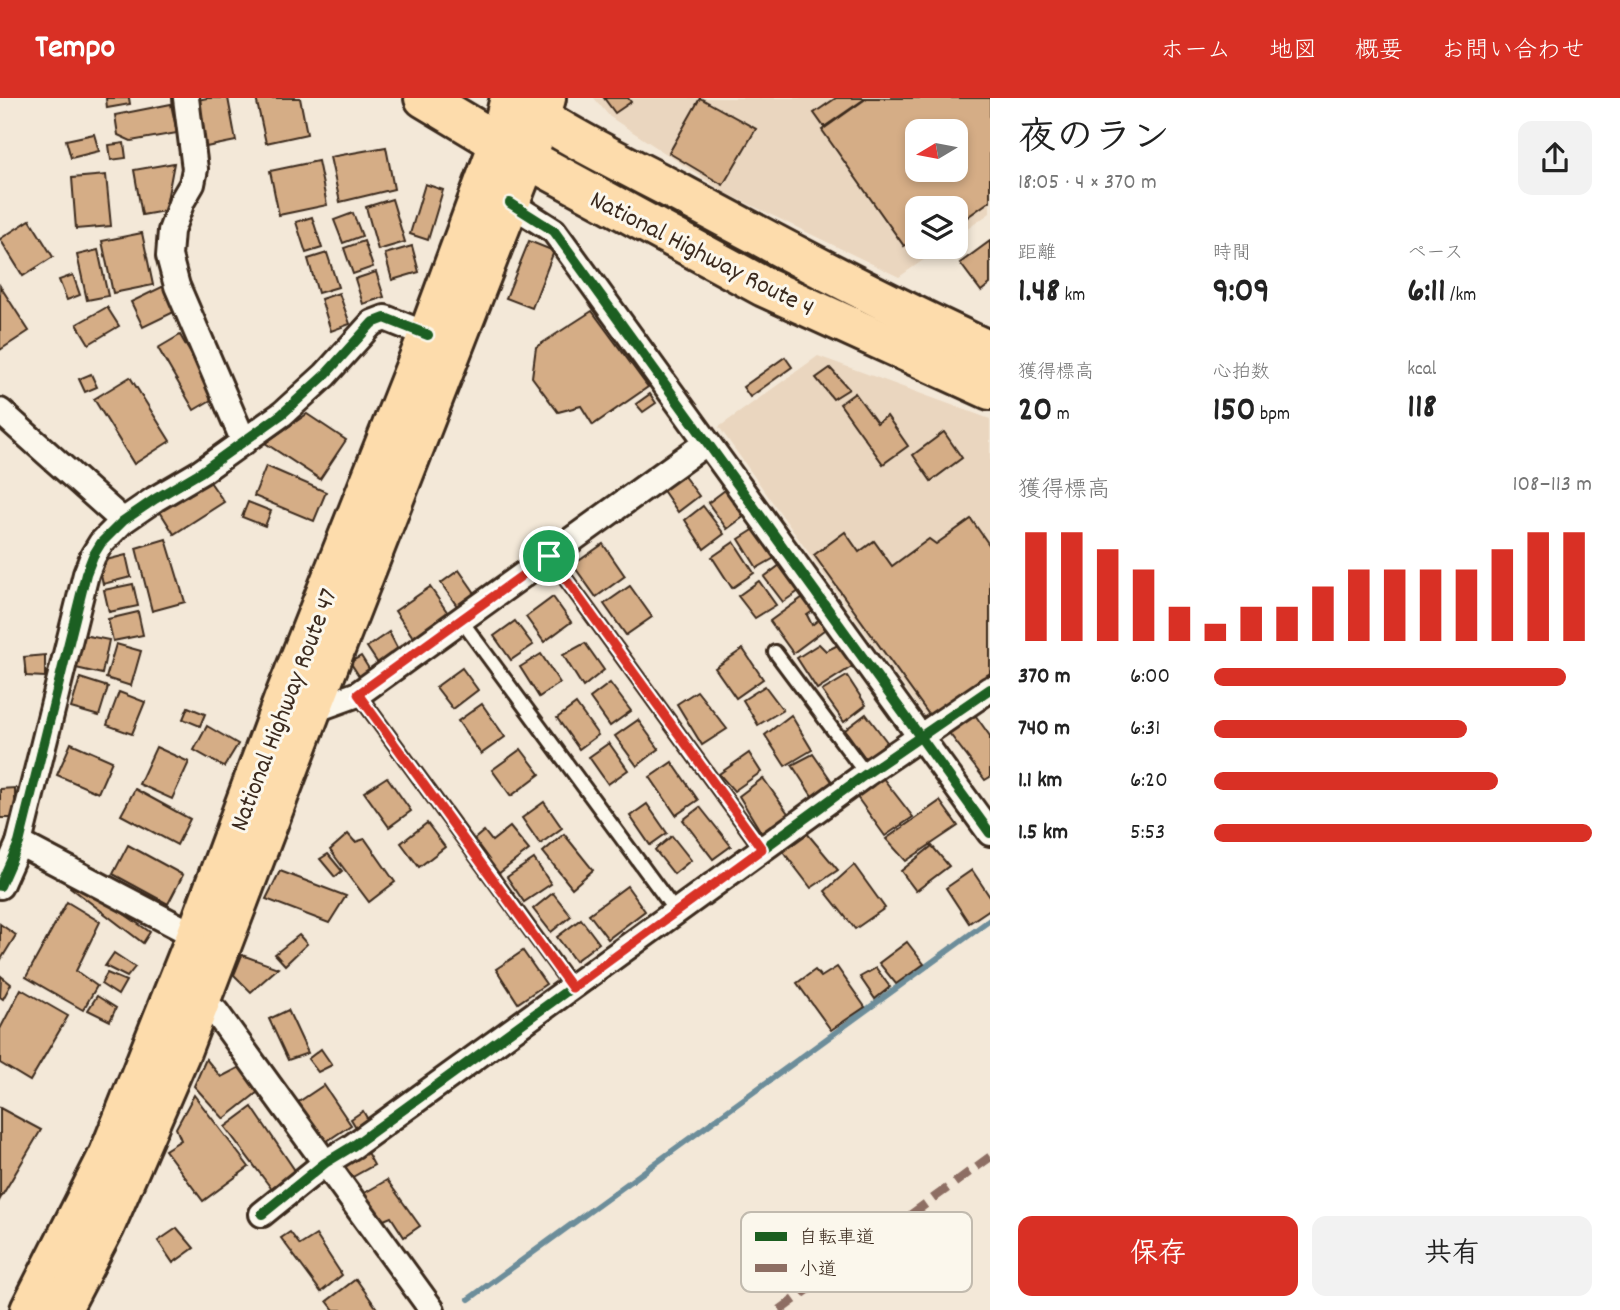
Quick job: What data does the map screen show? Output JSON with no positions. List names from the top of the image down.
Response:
{
  "streets": {
    "highway": ["National Highway Route 4", "National Highway Route 47"]
  },
  "crossings": [
    ["National Highway Route 4", "National Highway Route 47"]
  ],
  "legend": ["自転車道", "小道"],
  "north": "left",
  "page": {
    "header": "Tempo",
    "nav": [
      "ホーム",
      "地図",
      "概要",
      "お問い合わせ"
    ],
    "heading": ["夜のラン", "18:05 · 4 × 370 m"],
    "stats": [
      ["距離", "1.48 km"],
      ["時間", "9:09"],
      ["ペース", "6:11 /km"],
      ["獲得標高", "20 m"],
      ["心拍数", "150 bpm"],
      ["kcal", "118"]
    ],
    "chart": ["獲得標高", "108–113 m"],
    "list": [
      {
        "name": "370 m",
        "note": "6:00"
      },
      {
        "name": "740 m",
        "note": "6:31"
      },
      {
        "name": "1.1 km",
        "note": "6:20"
      },
      {
        "name": "1.5 km",
        "note": "5:53"
      }
    ],
    "buttons": ["保存", "共有"]
  }
}
